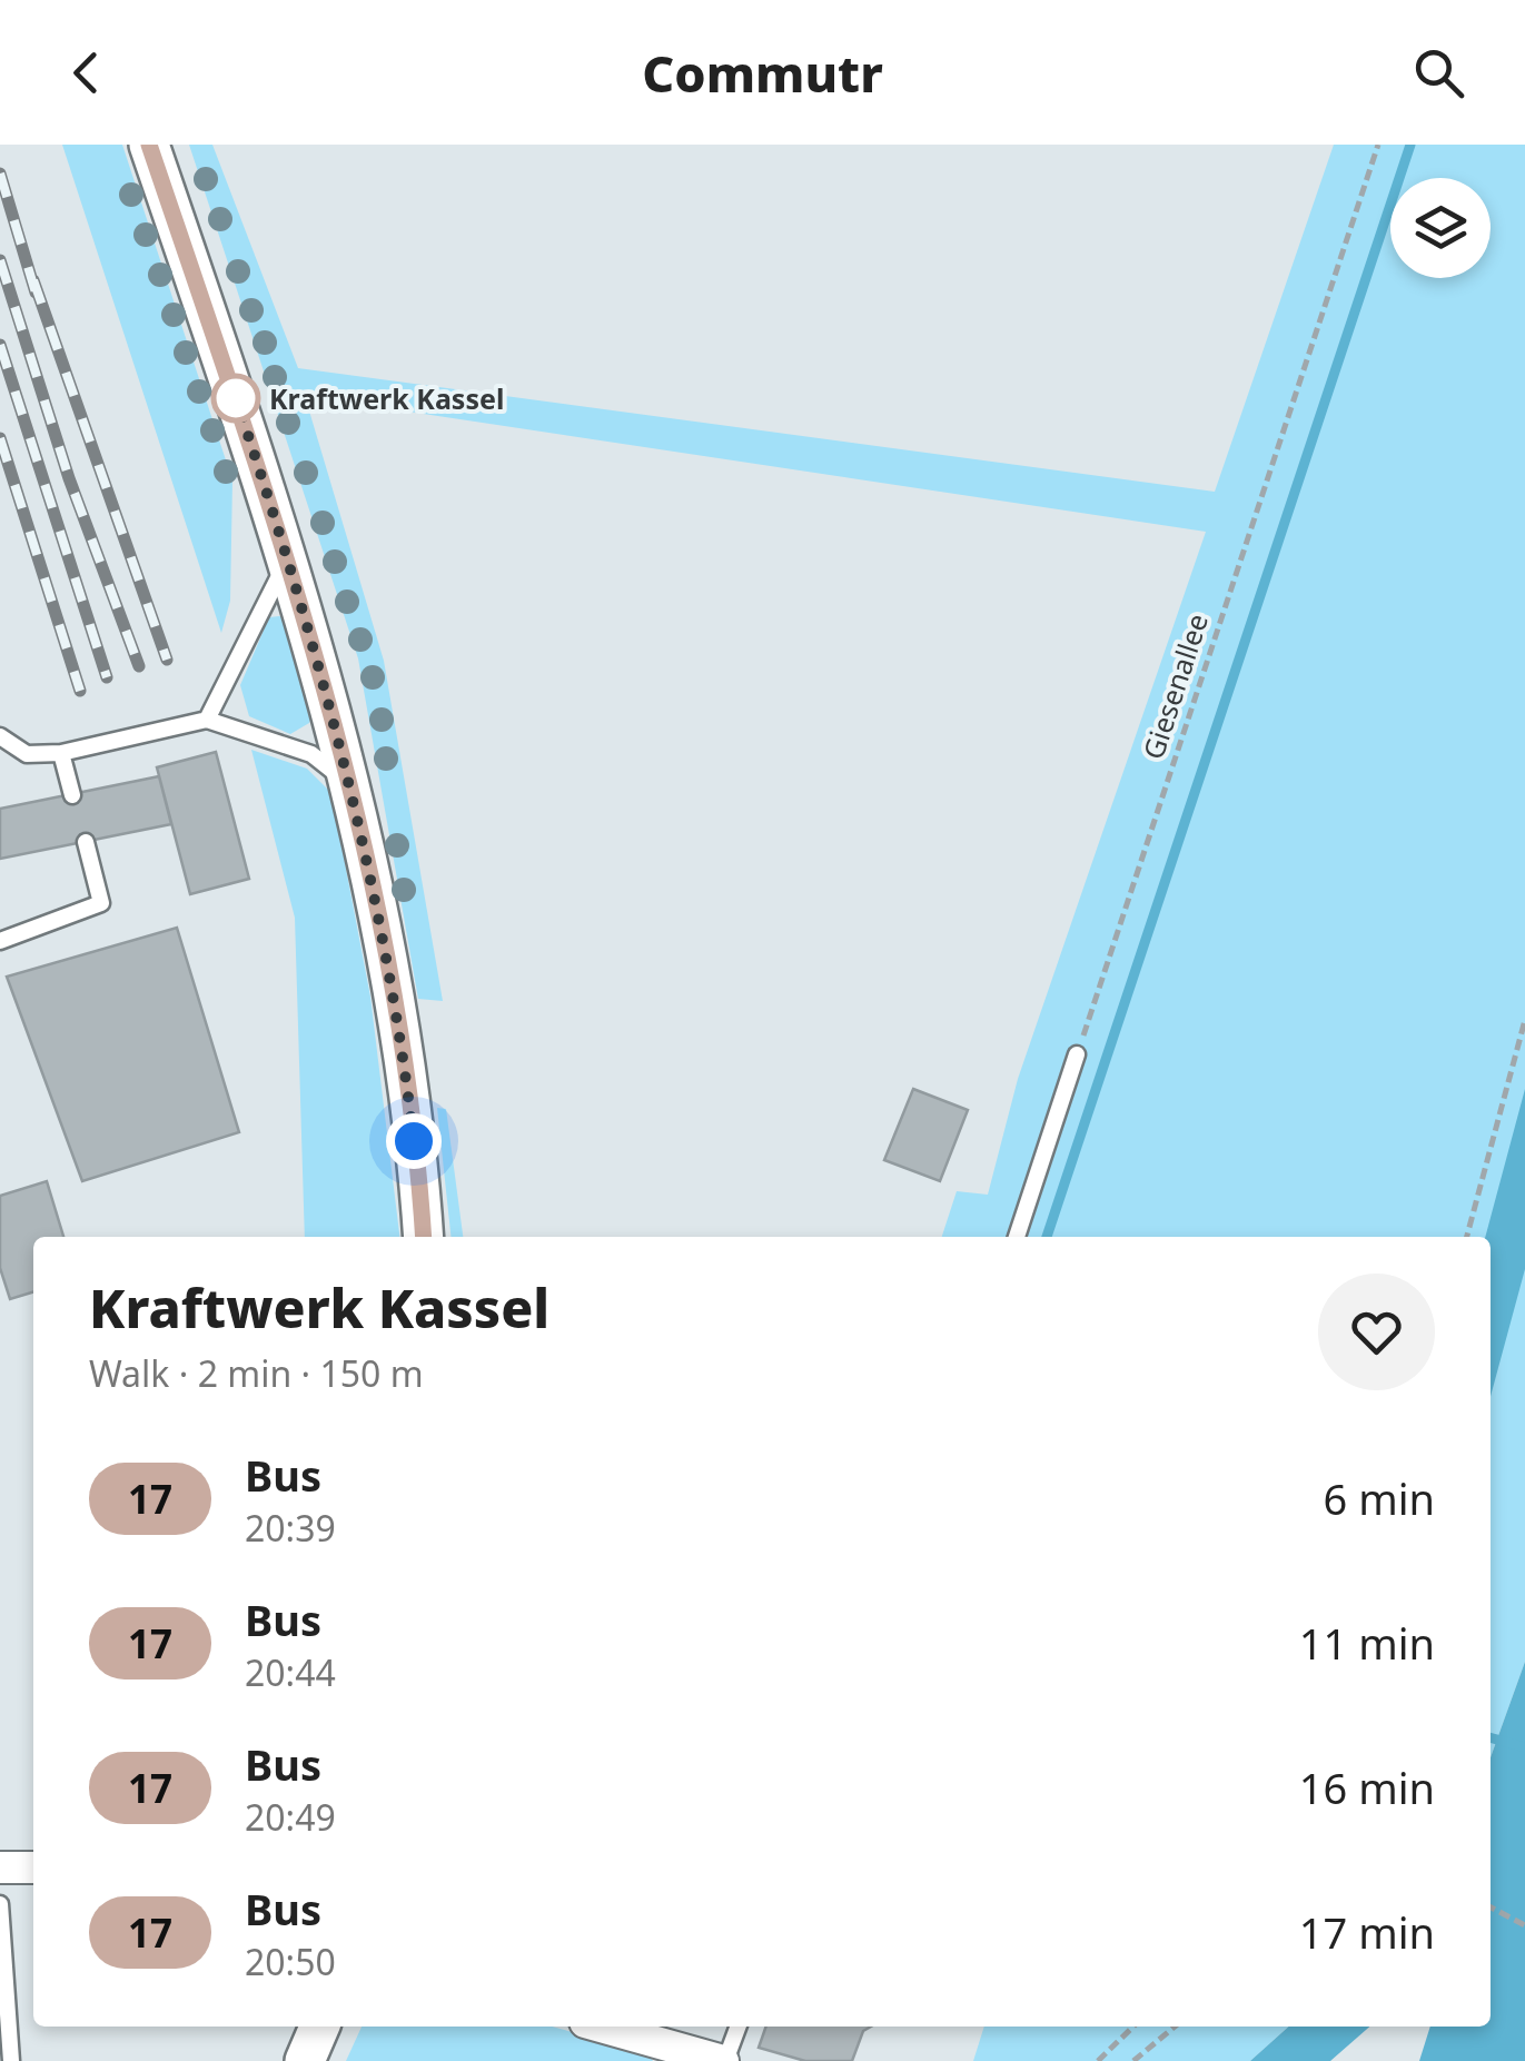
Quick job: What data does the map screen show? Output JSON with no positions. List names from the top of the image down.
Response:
{
  "streets": {
    "path": ["Giesenallee"]
  },
  "places": ["Kraftwerk Kassel"],
  "lines": ["bus line 17"],
  "page": {
    "header": "Commutr",
    "heading": ["Kraftwerk Kassel", "Walk · 2 min · 150 m"],
    "list": [
      {
        "mark": "17",
        "name": "Bus",
        "note": "20:39",
        "value": "6 min"
      },
      {
        "mark": "17",
        "name": "Bus",
        "note": "20:44",
        "value": "11 min"
      },
      {
        "mark": "17",
        "name": "Bus",
        "note": "20:49",
        "value": "16 min"
      },
      {
        "mark": "17",
        "name": "Bus",
        "note": "20:50",
        "value": "17 min"
      }
    ]
  }
}
